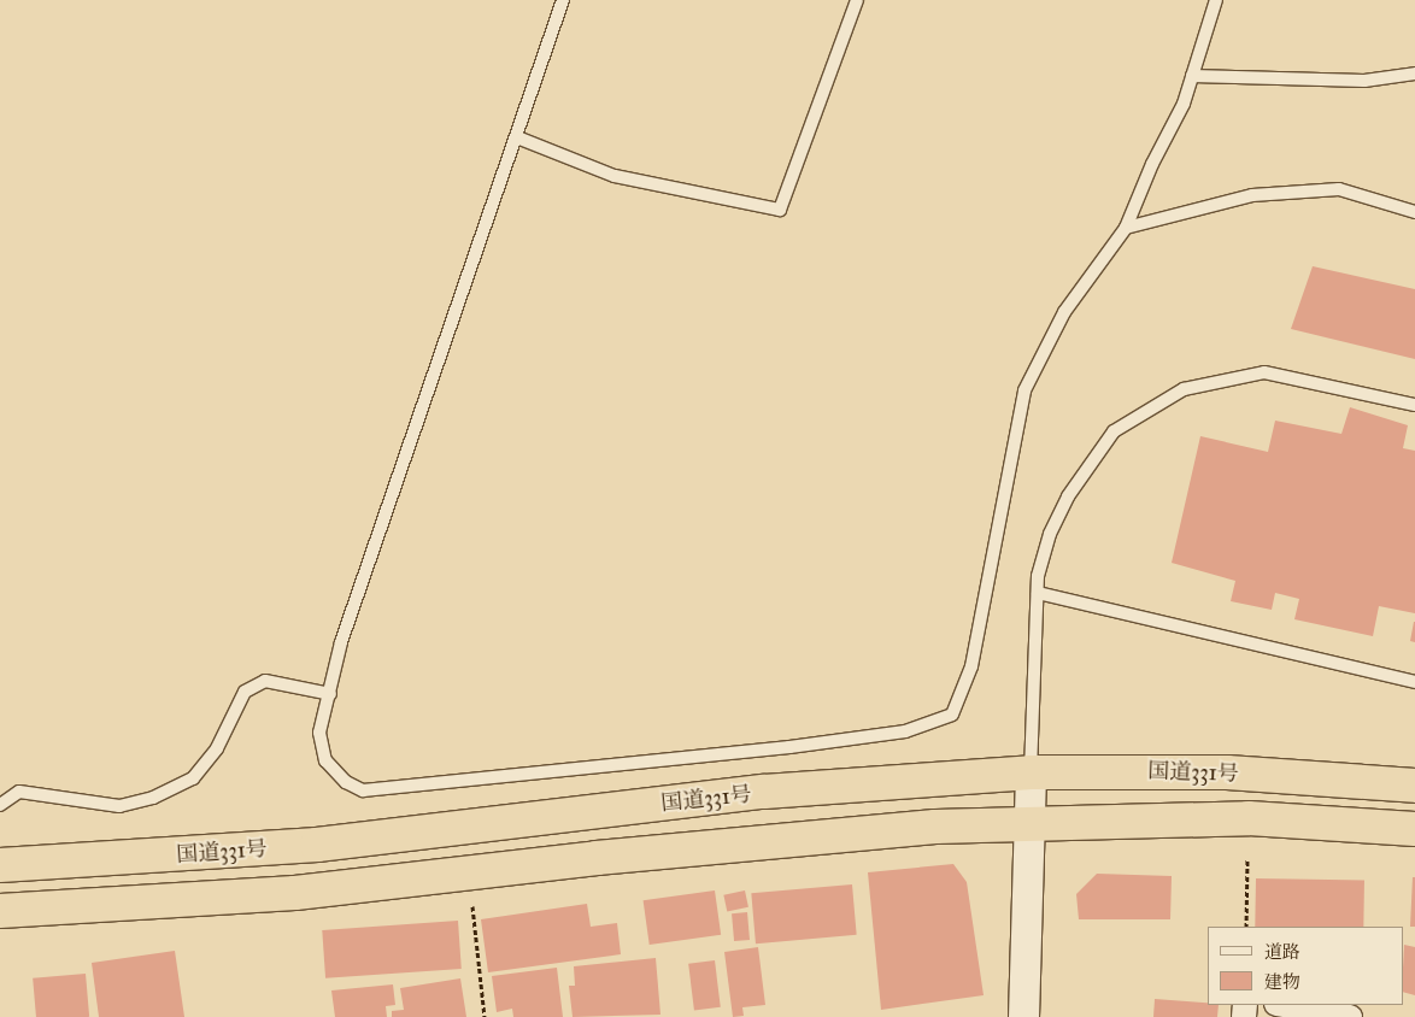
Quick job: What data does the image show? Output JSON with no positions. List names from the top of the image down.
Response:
{
  "streets": {
    "highway": ["国道331号"]
  },
  "legend": ["道路", "建物"]
}
